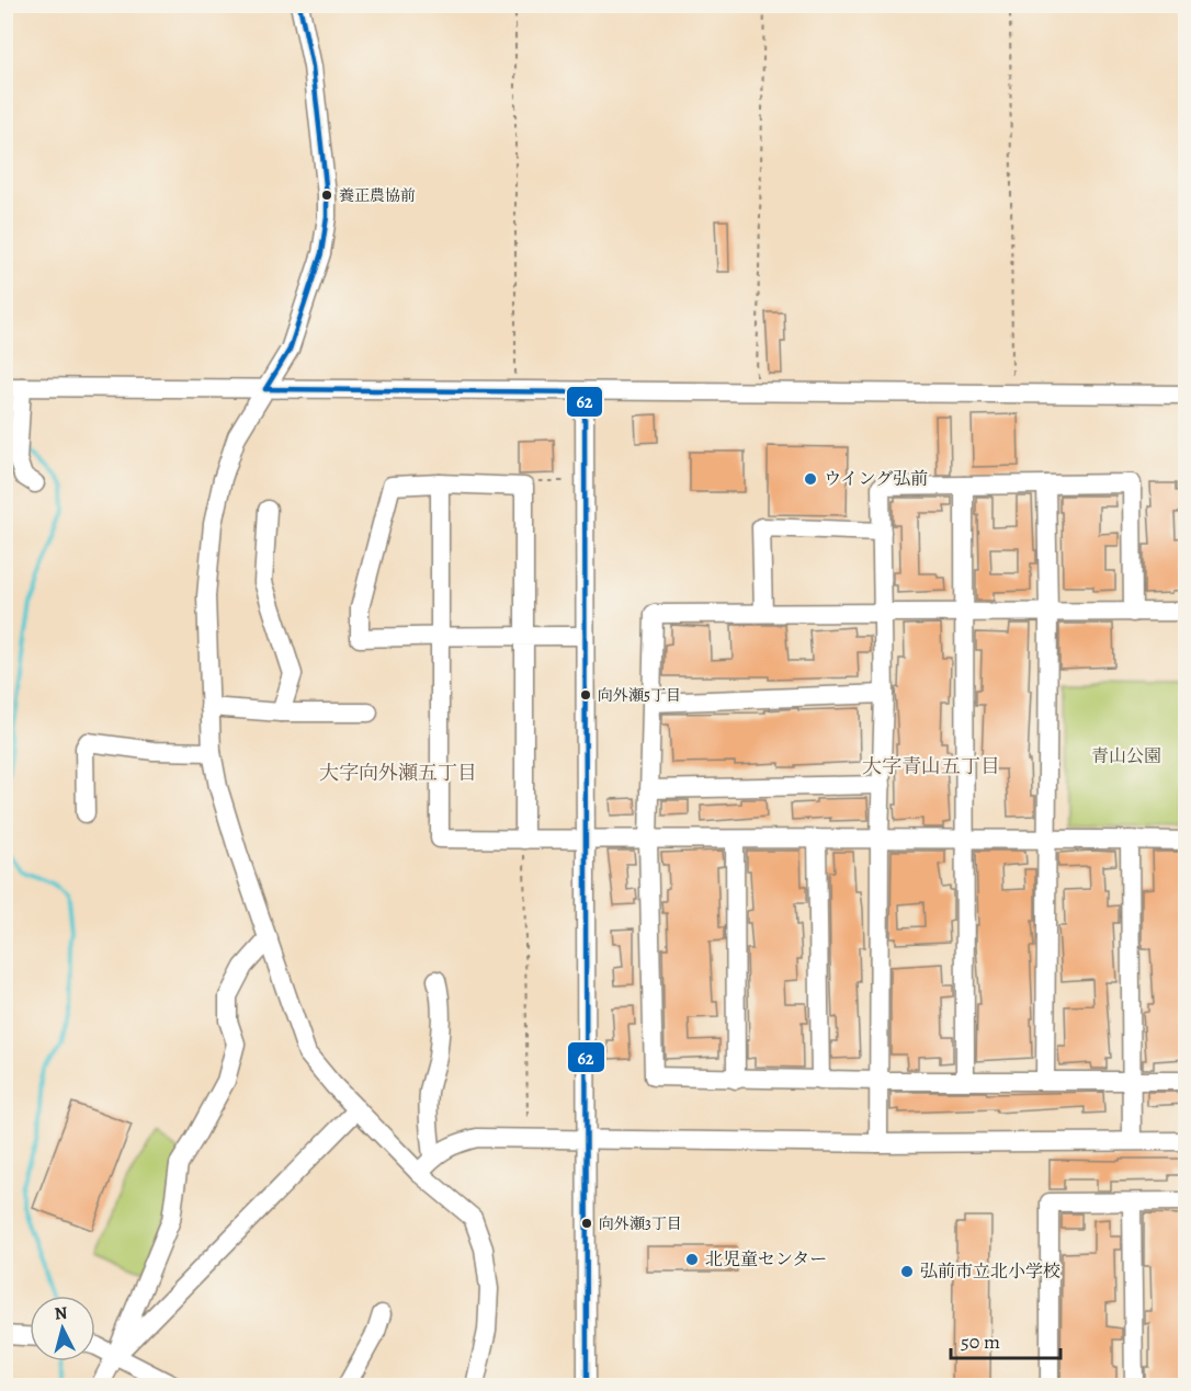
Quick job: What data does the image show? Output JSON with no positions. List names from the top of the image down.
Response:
{
  "districts": ["大字青山五丁目", "大字向外瀬五丁目"],
  "parks": ["青山公園"],
  "places": [
    "養正農協前",
    "ウイング弘前",
    "向外瀬5丁目",
    "向外瀬3丁目",
    "北児童センター",
    "弘前市立北小学校"
  ],
  "lines": ["transit line 62"],
  "scale_bar": "50 m",
  "north": "top"
}
